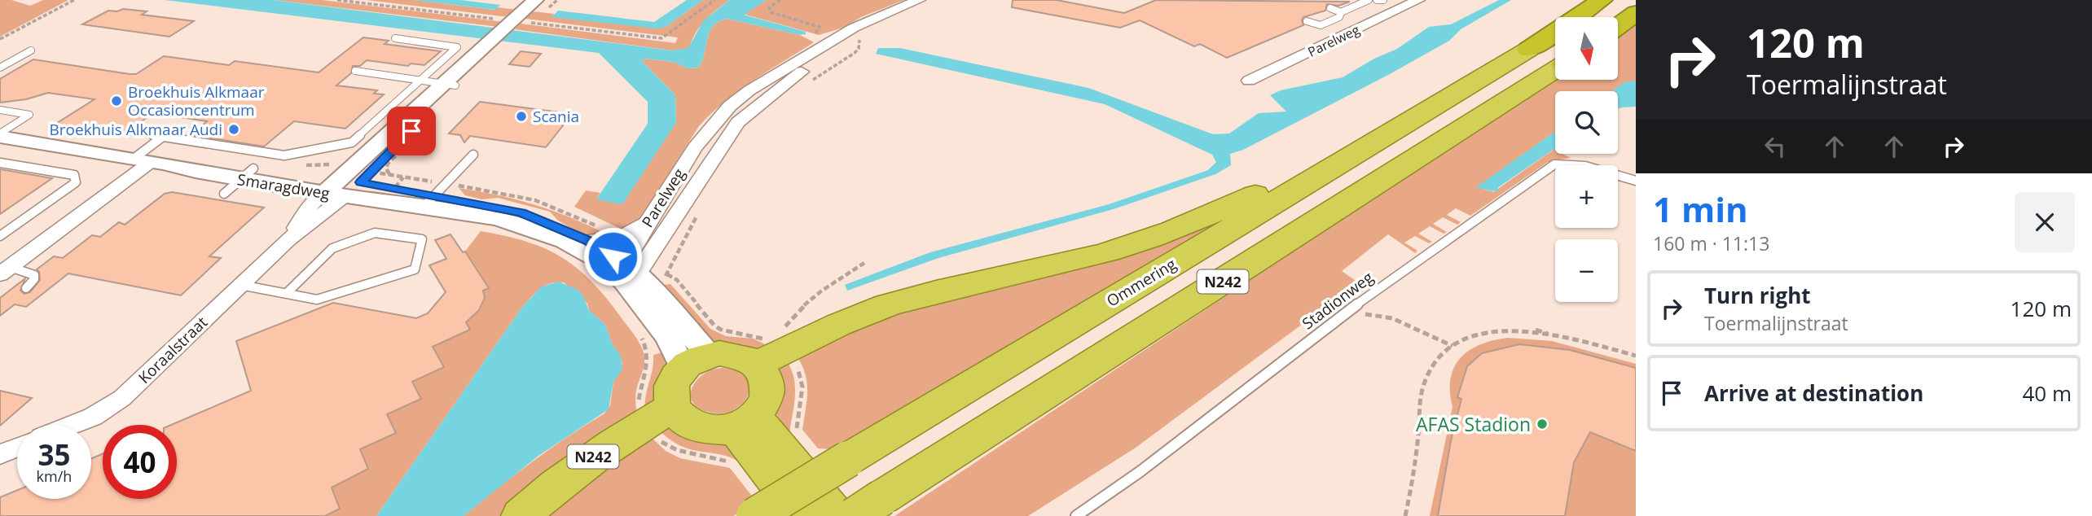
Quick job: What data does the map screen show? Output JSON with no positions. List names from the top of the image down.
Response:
{
  "streets": {
    "highway": ["N242", "Ommering"],
    "street": ["Parelweg", "Smaragdweg", "Koraalstraat"],
    "lane": ["Stadionweg"]
  },
  "crossings": [
    ["Parelweg", "Smaragdweg"],
    ["Smaragdweg", "N242"],
    ["Smaragdweg", "Koraalstraat"],
    ["N242", "Ommering"]
  ],
  "places": [
    "Broekhuis Alkmaar Occasioncentrum",
    "Scania",
    "Broekhuis Alkmaar Audi",
    "AFAS Stadion"
  ],
  "north": "bottom",
  "page": {
    "turn": ["120 m", "Toermalijnstraat"],
    "map_buttons": ["+", "−"],
    "heading": ["1 min", "160 m · 11:13"],
    "list": [
      {
        "name": "Turn right",
        "note": "Toermalijnstraat",
        "value": "120 m"
      },
      {
        "name": "Arrive at destination",
        "value": "40 m"
      }
    ],
    "speed": "35 km/h",
    "limit": "40"
  }
}
